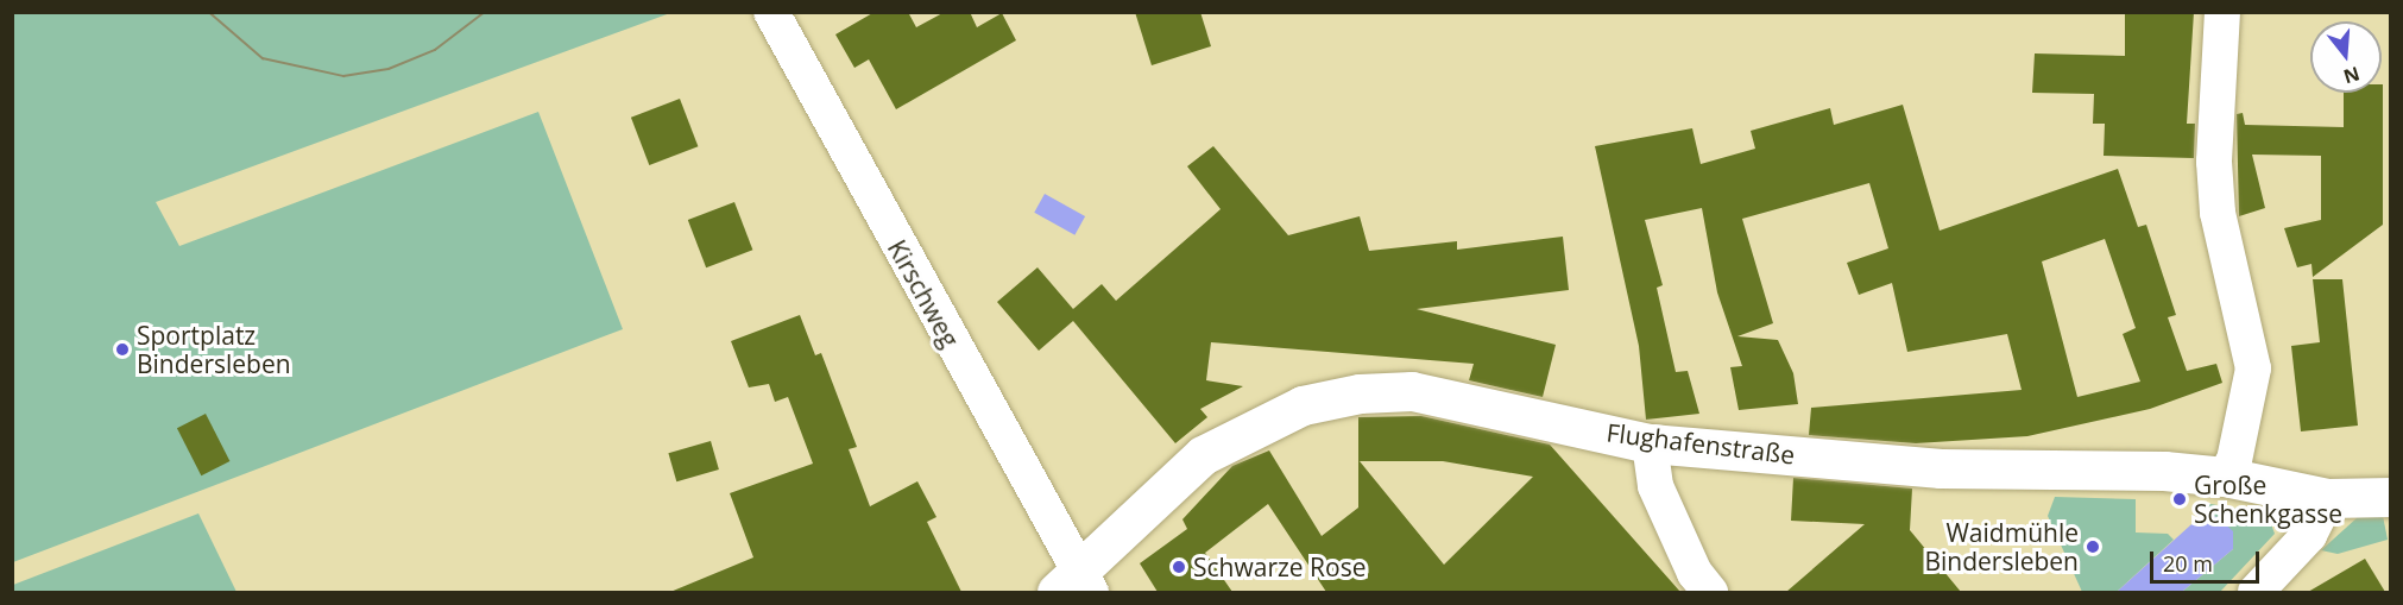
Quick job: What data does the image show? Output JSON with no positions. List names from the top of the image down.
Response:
{
  "streets": {
    "street": ["Kirschweg", "Flughafenstraße"]
  },
  "crossings": [
    ["Kirschweg", "Flughafenstraße"]
  ],
  "places": [
    "Sportplatz Bindersleben",
    "Große Schenkgasse",
    "Waidmühle Bindersleben",
    "Schwarze Rose"
  ],
  "scale_bar": "20 m",
  "north": "bottom"
}
